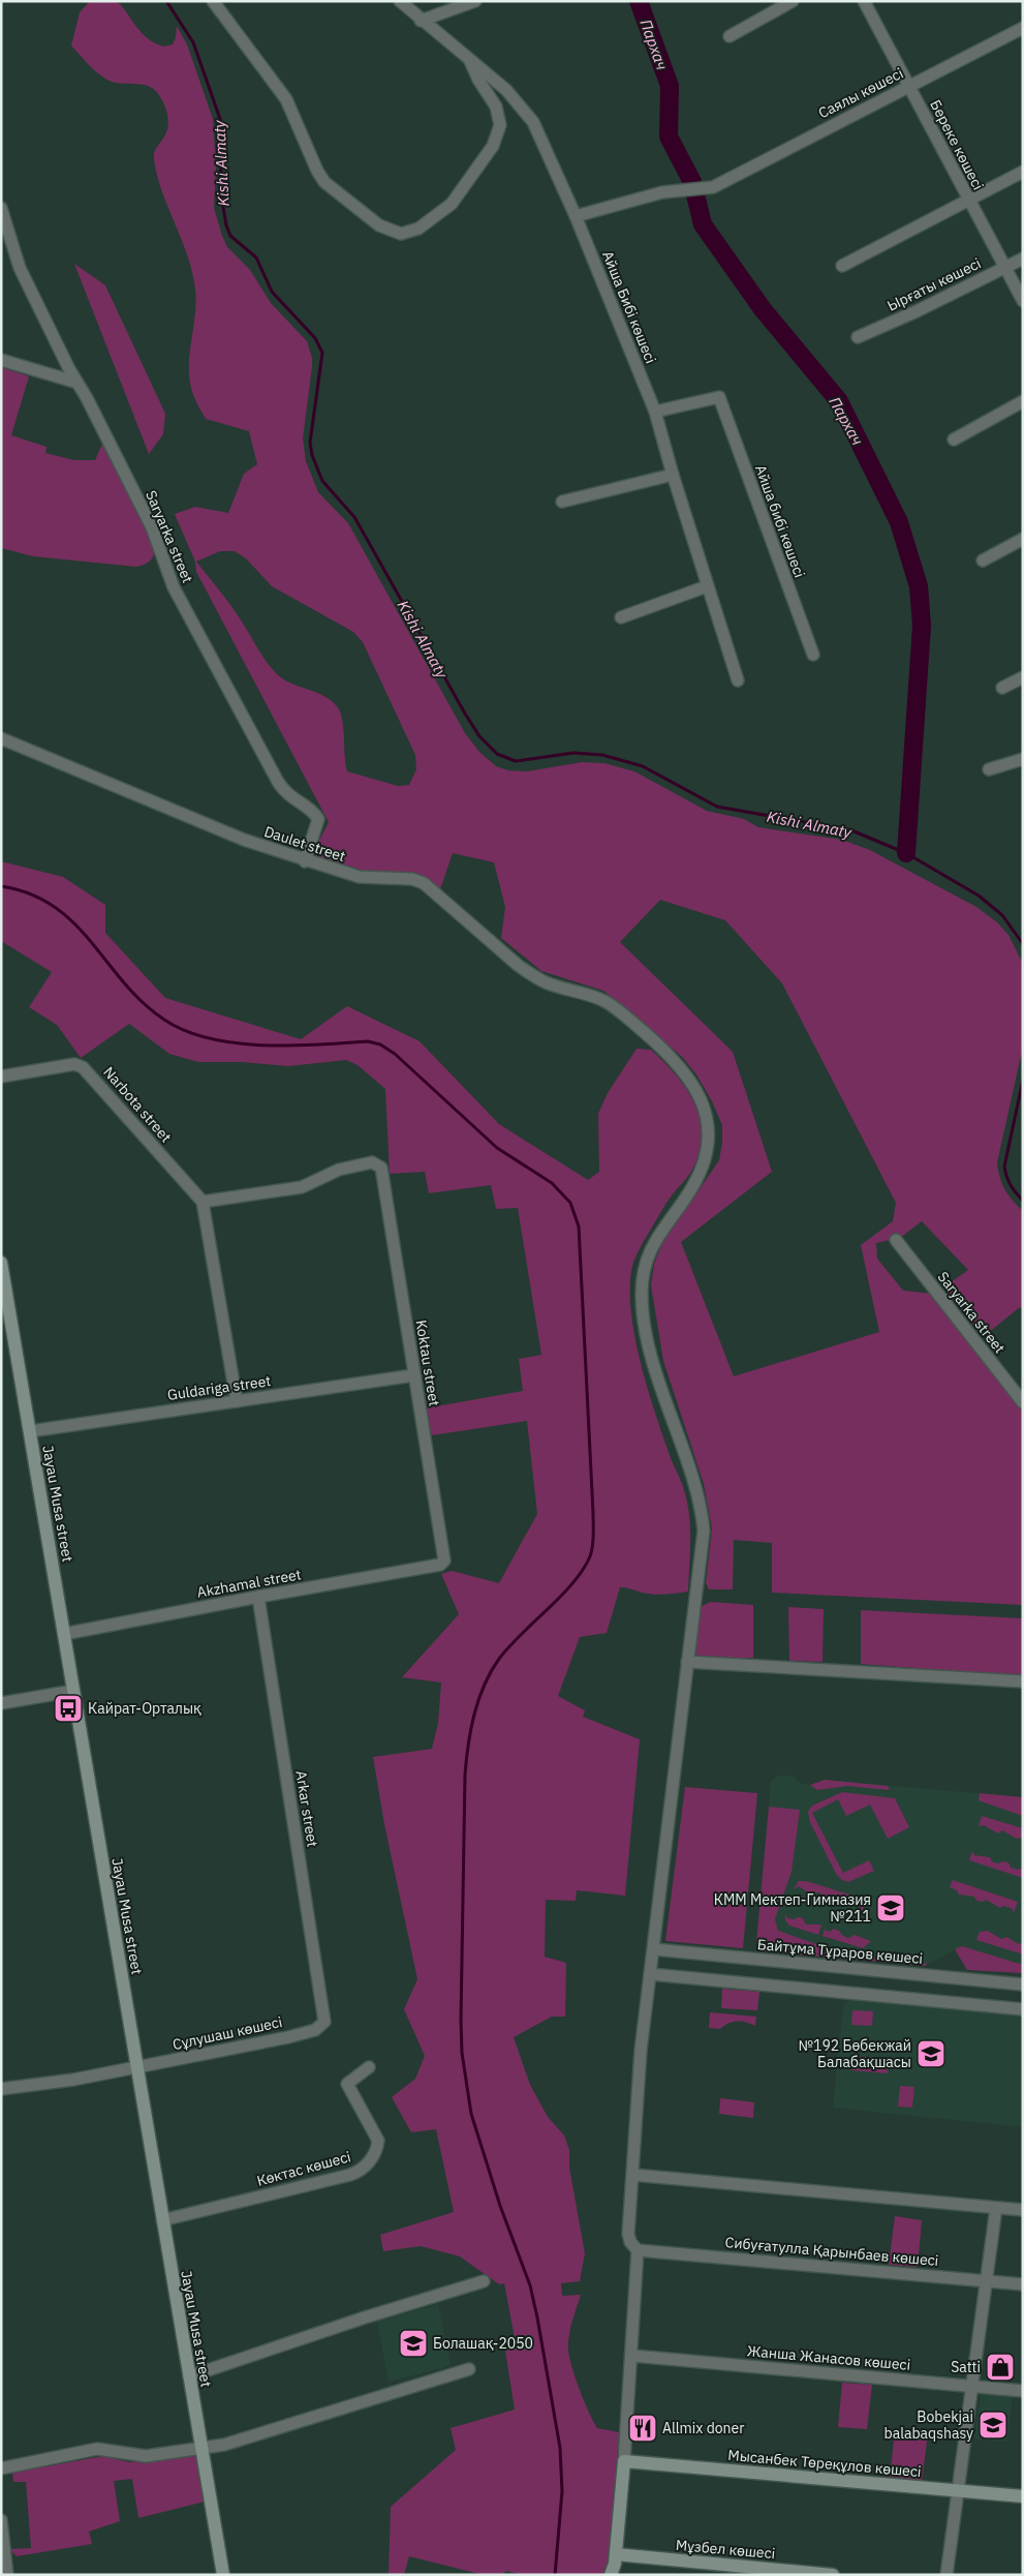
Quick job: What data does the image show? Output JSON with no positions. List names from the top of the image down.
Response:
{
  "streets": {
    "street": [
      "Саялы көшесі",
      "Береке көшесі",
      "Ырғаты көшесі",
      "Айша Бибі көшесі",
      "Айша бибі көшесі",
      "Saryarka street",
      "Daulet street",
      "Narbota street",
      "Koktau street",
      "Guldariga street",
      "Jayau Musa street",
      "Akzhamal street",
      "Arkar street",
      "Байтұма Тұраров көшесі",
      "Сұлушаш көшесі",
      "Көктас көшесі",
      "Сибуғатулла Қарынбаев көшесі",
      "Жанша Жанасов көшесі",
      "Мысанбек Төреқұлов көшесі",
      "Мұзбел көшесі"
    ]
  },
  "crossings": [
    ["Саялы көшесі", "Береке көшесі"],
    ["Саялы көшесі", "Айша Бибі көшесі"],
    ["Береке көшесі", "Ырғаты көшесі"],
    ["Айша Бибі көшесі", "Айша бибі көшесі"],
    ["Saryarka street", "Daulet street"],
    ["Daulet street", "Байтұма Тұраров көшесі"],
    ["Daulet street", "Сибуғатулла Қарынбаев көшесі"],
    ["Narbota street", "Koktau street"],
    ["Koktau street", "Guldariga street"],
    ["Koktau street", "Akzhamal street"],
    ["Guldariga street", "Jayau Musa street"],
    ["Jayau Musa street", "Akzhamal street"],
    ["Jayau Musa street", "Сұлушаш көшесі"],
    ["Jayau Musa street", "Көктас көшесі"],
    ["Akzhamal street", "Arkar street"],
    ["Arkar street", "Сұлушаш көшесі"]
  ],
  "water": ["Пархач", "Kіshі Almaty"],
  "places": {
    "bus stop": ["Кайрат-Орталық"],
    "school or university": [
      "КММ Мектеп-Гимназия №211",
      "№192 Бөбекжай Балабақшасы",
      "Болашақ-2050",
      "Bobekjai balabaqshasy"
    ],
    "shop": ["Satti"],
    "restaurant": ["Allmix doner"]
  }
}
